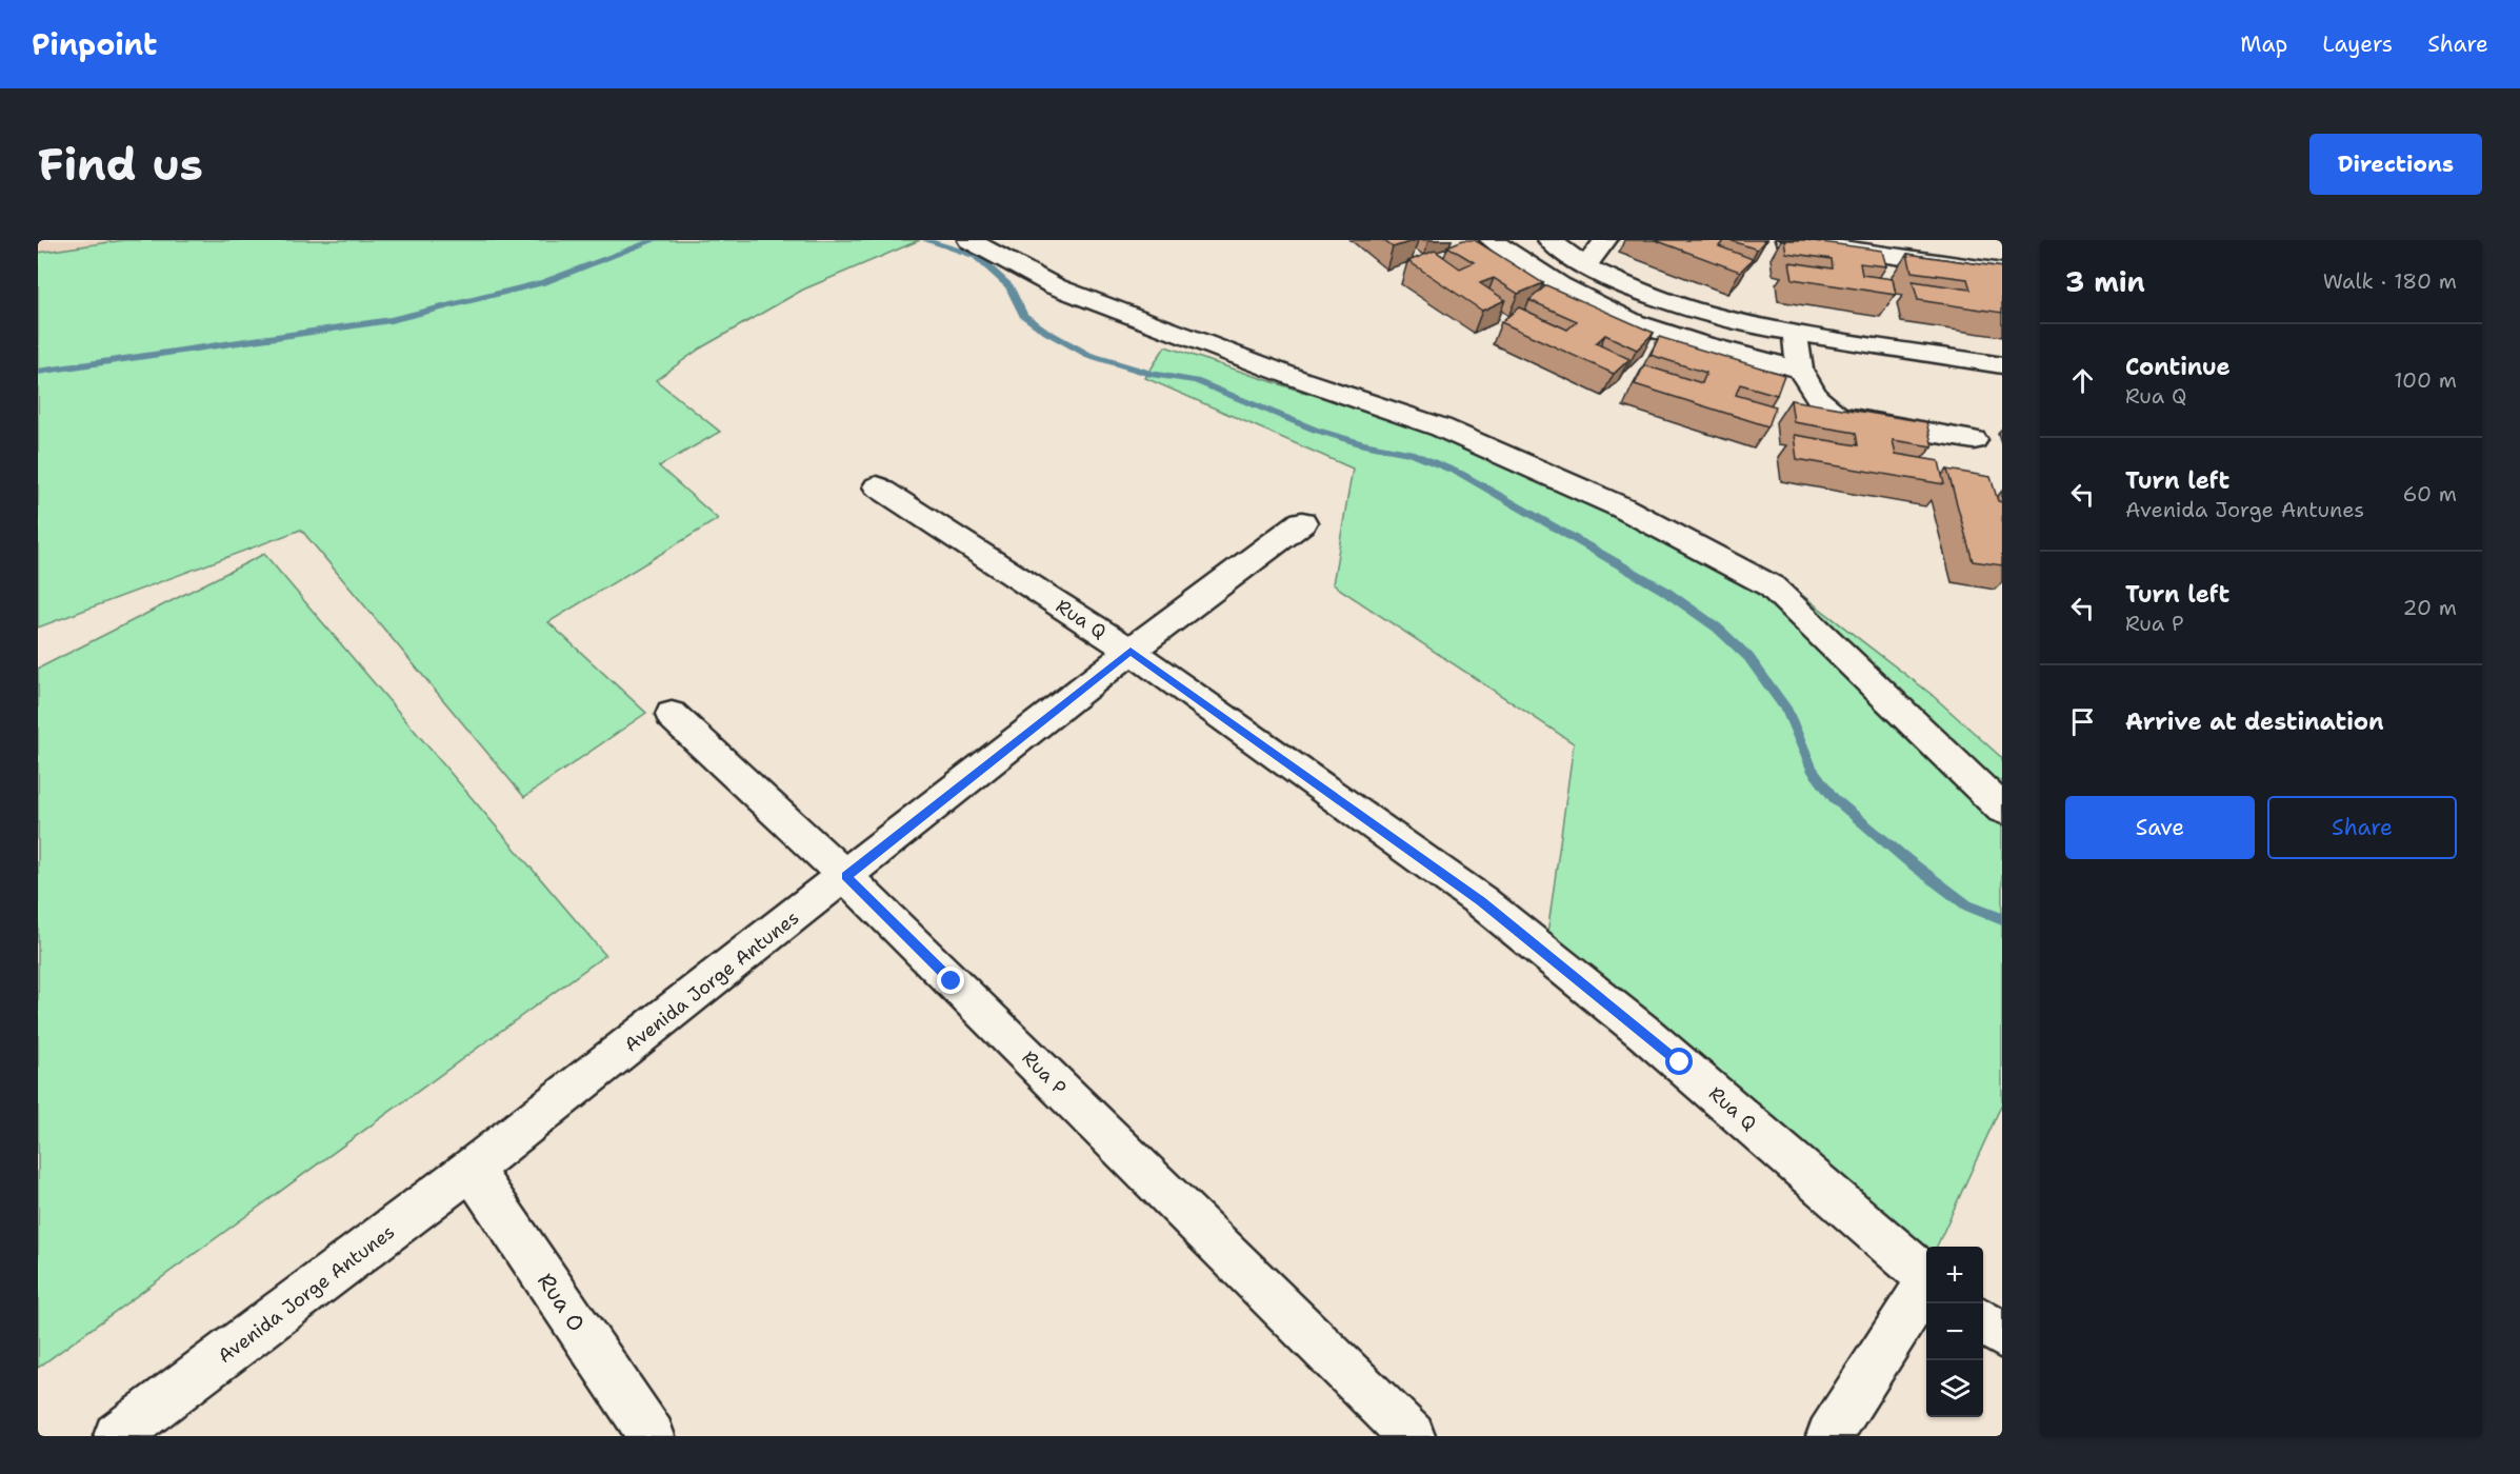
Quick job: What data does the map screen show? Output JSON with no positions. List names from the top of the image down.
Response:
{
  "streets": {
    "street": [
      "Rua Q",
      "Avenida Jorge Antunes",
      "Rua P",
      "Rua O"
    ]
  },
  "crossings": [
    ["Rua Q", "Avenida Jorge Antunes"],
    ["Avenida Jorge Antunes", "Rua P"],
    ["Avenida Jorge Antunes", "Rua O"]
  ],
  "page": {
    "header": "Pinpoint",
    "nav": ["Map", "Layers", "Share"],
    "buttons": [
      "Directions",
      ["Save", "Share"]
    ],
    "title": "Find us",
    "heading": ["3 min", "Walk · 180 m"],
    "list": [
      ["Continue", "Rua Q", "100 m"],
      ["Turn left", "Avenida Jorge Antunes", "60 m"],
      ["Turn left", "Rua P", "20 m"],
      "Arrive at destination"
    ],
    "map_buttons": ["+", "−"]
  }
}
